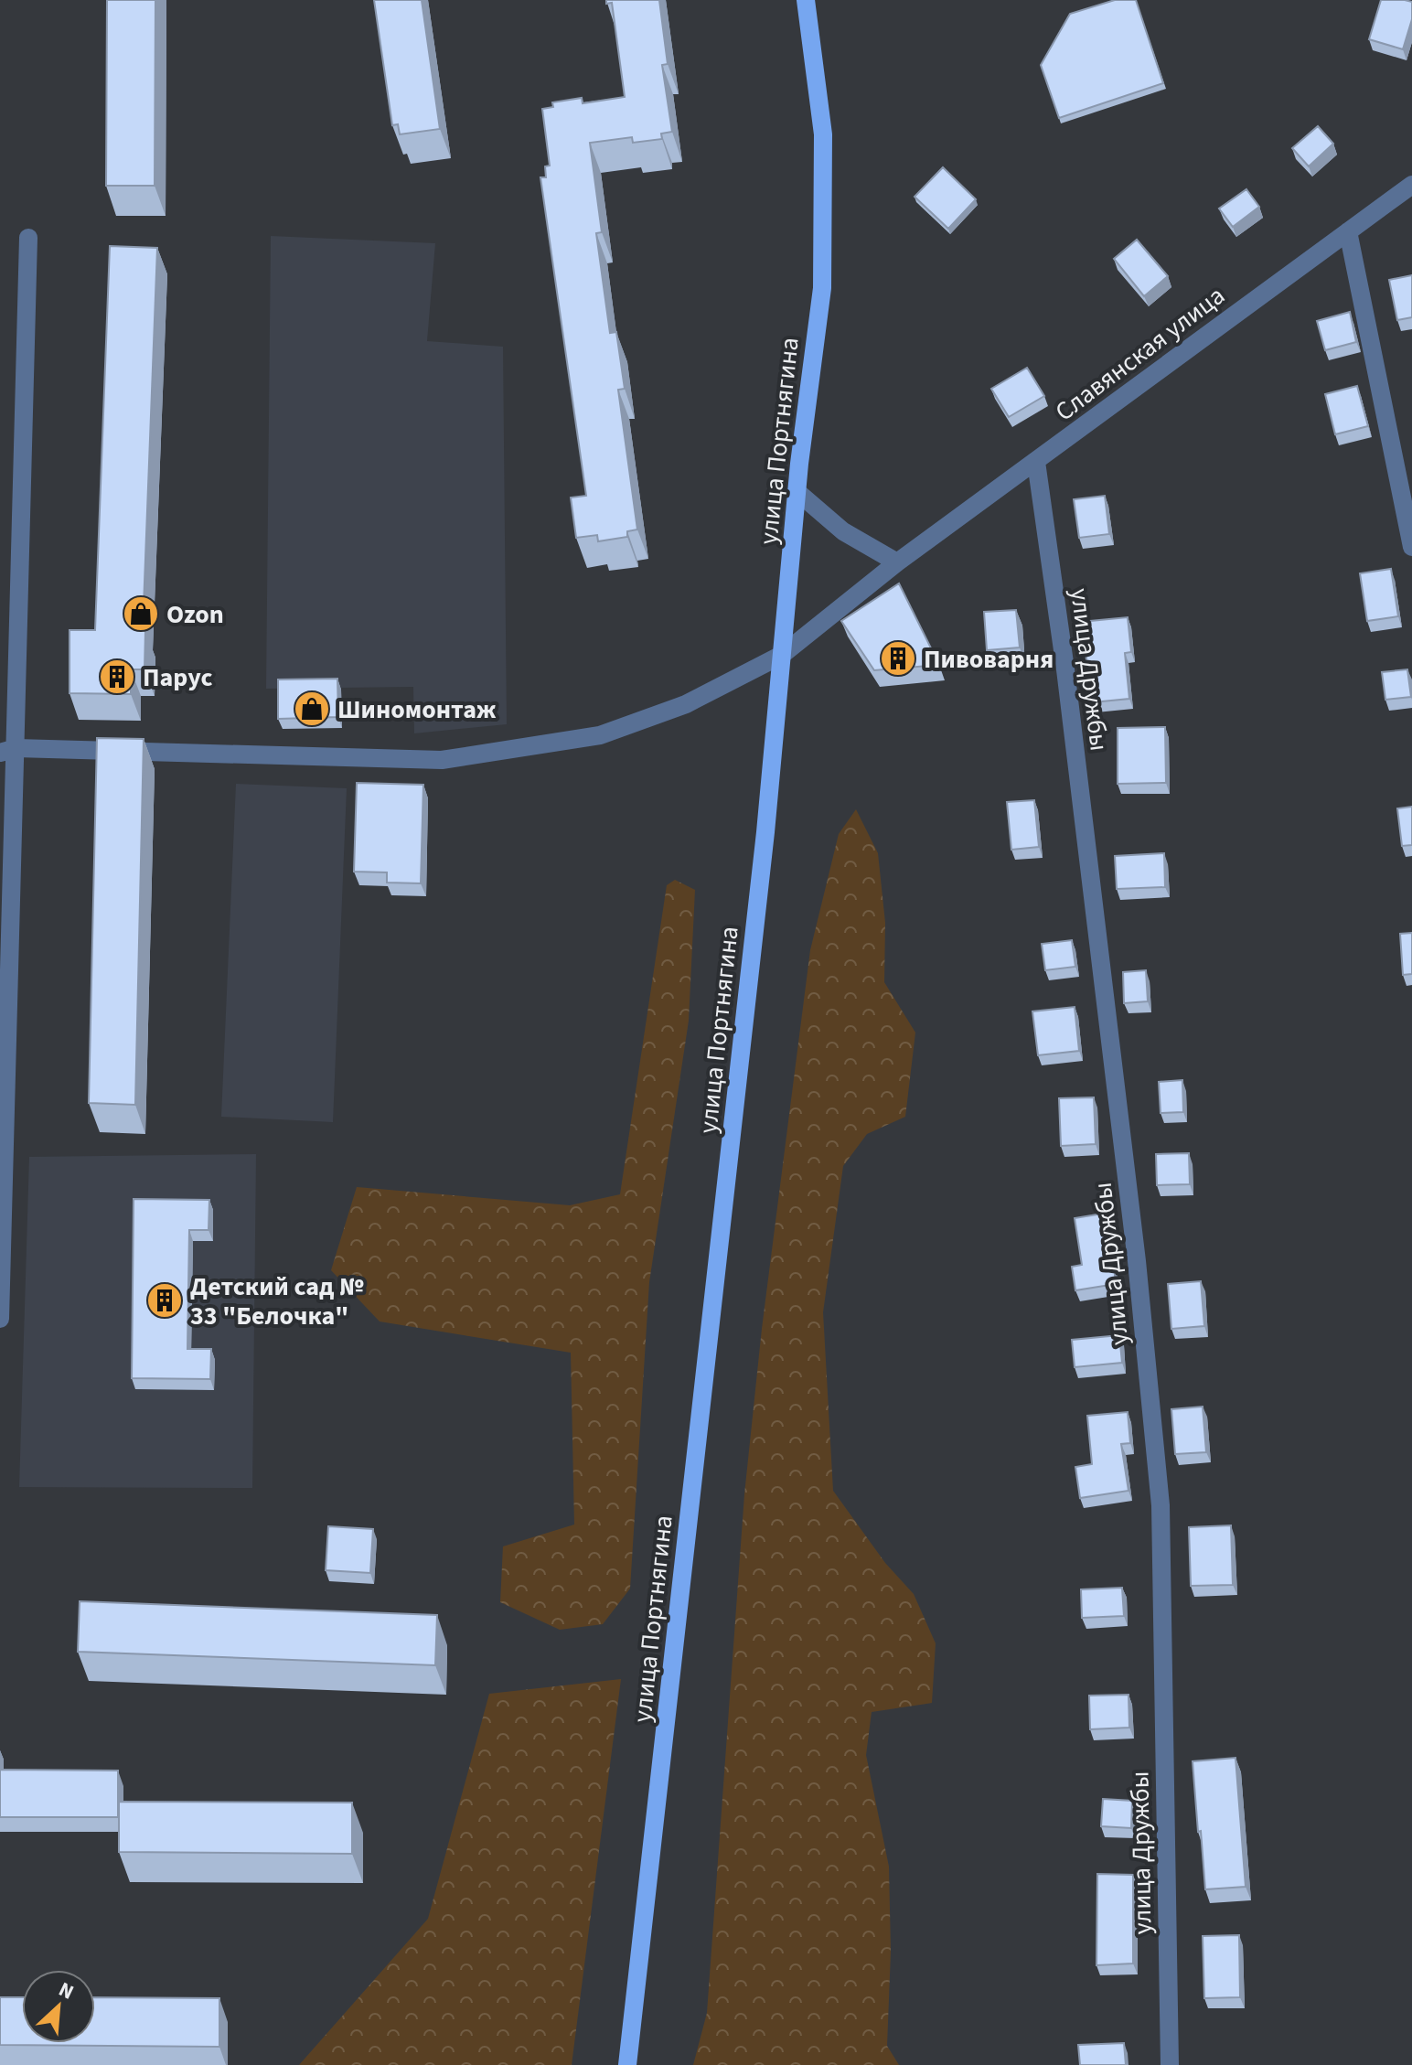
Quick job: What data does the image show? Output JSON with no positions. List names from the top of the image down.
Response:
{
  "streets": {
    "main road": ["улица Портнягина"],
    "street": ["Славянская улица", "улица Дружбы"]
  },
  "crossings": [
    ["Славянская улица", "улица Портнягина"],
    ["Славянская улица", "улица Дружбы"]
  ],
  "places": {
    "shop": ["Ozon", "Шиномонтаж"],
    "building": ["Пивоварня", "Парус", "Детский сад № 33 \"Белочка\""]
  },
  "north": "top right"
}
